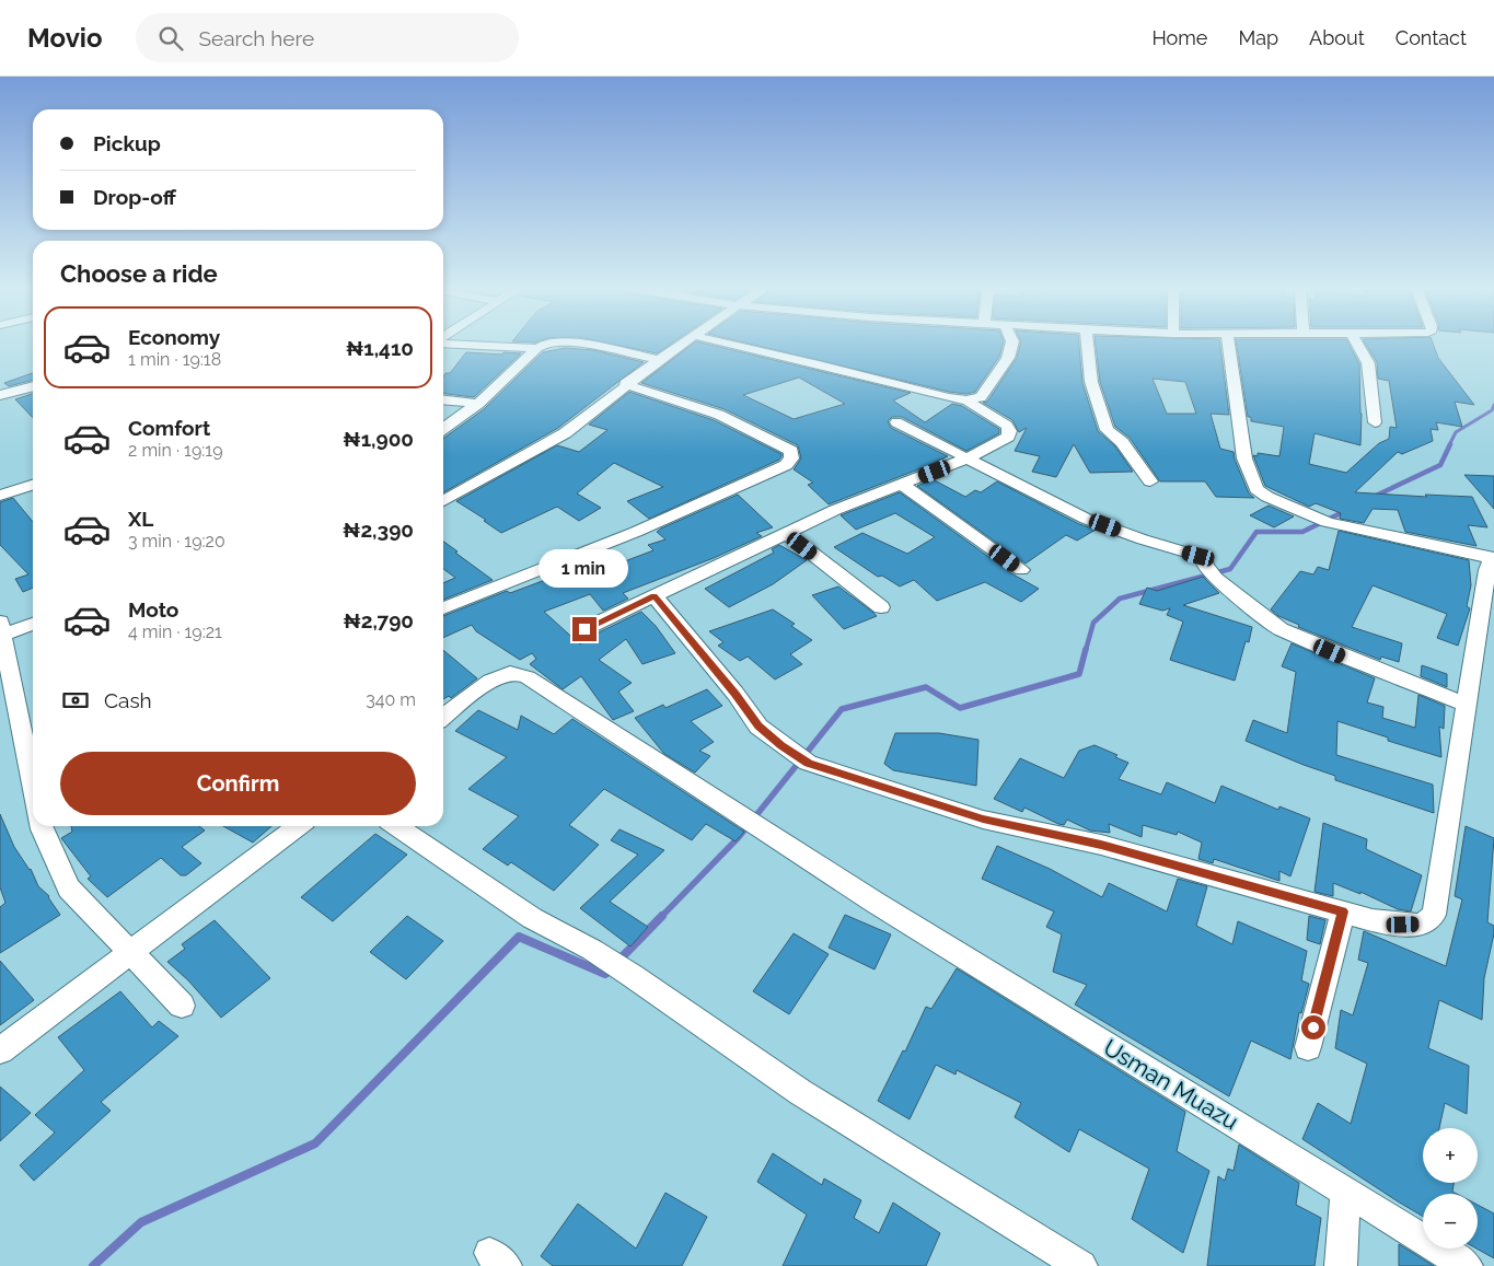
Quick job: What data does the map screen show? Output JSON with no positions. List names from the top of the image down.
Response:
{
  "streets": {
    "street": ["Usman Muazu"]
  },
  "page": {
    "header": "Movio",
    "search": "Search here",
    "nav": [
      "Home",
      "Map",
      "About",
      "Contact"
    ],
    "banner": ["Pickup", "Drop-off"],
    "heading": "Choose a ride",
    "list": [
      {
        "name": "Economy",
        "note": "1 min · 19:18",
        "value": "₦1,410"
      },
      {
        "name": "Comfort",
        "note": "2 min · 19:19",
        "value": "₦1,900"
      },
      {
        "name": "XL",
        "note": "3 min · 19:20",
        "value": "₦2,390"
      },
      {
        "name": "Moto",
        "note": "4 min · 19:21",
        "value": "₦2,790"
      }
    ],
    "bubble": "1 min",
    "pay": ["Cash", "340 m"],
    "buttons": "Confirm",
    "map_buttons": ["+", "−"]
  }
}
